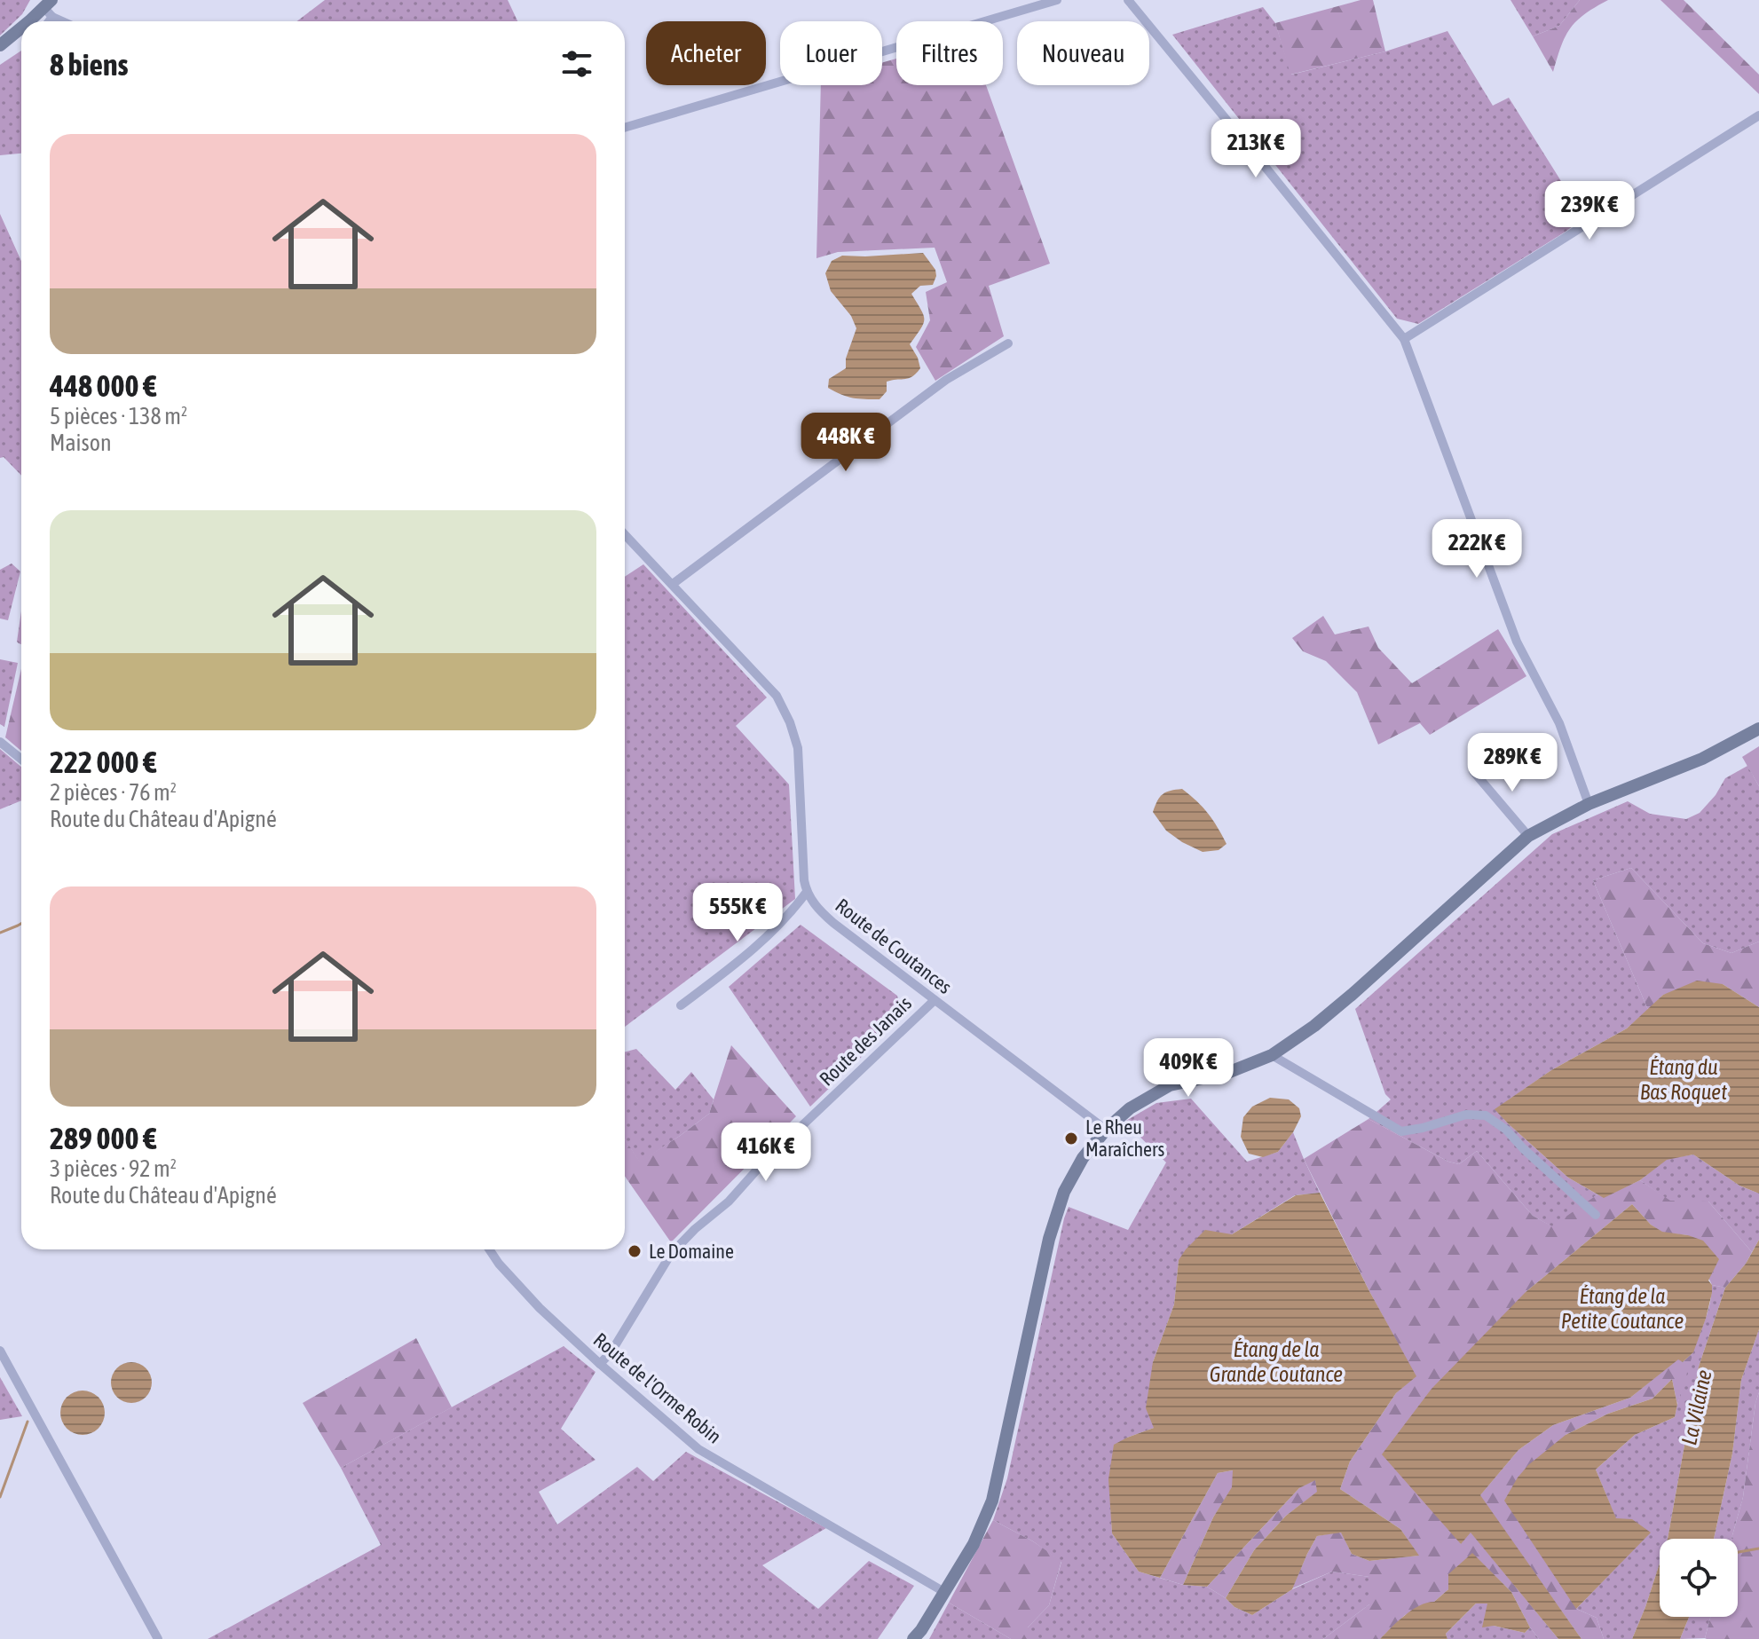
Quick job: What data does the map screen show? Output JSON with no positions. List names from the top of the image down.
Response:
{
  "streets": {
    "street": ["Route de Coutances", "Route des Janais", "Route de l'Orme Robin"]
  },
  "crossings": [
    ["Route de Coutances", "Route des Janais"],
    ["Route des Janais", "Route de l'Orme Robin"]
  ],
  "water": [
    "Étang du Bas Roquet",
    "Étang de la Petite Coutance",
    "Étang de la Grande Coutance",
    "La Vilaine"
  ],
  "places": ["Le Rheu Maraîchers", "Le Domaine"],
  "page": {
    "chip": [
      "Acheter",
      "Louer",
      "Filtres",
      "Nouveau"
    ],
    "heading": "8 biens",
    "list": [
      {
        "name": "448 000 €",
        "note": "5 pièces · 138 m² · Maison"
      },
      {
        "name": "222 000 €",
        "note": "2 pièces · 76 m² · Route du Château d'Apigné"
      },
      {
        "name": "289 000 €",
        "note": "3 pièces · 92 m² · Route du Château d'Apigné"
      }
    ],
    "price": [
      "213K €",
      "239K €",
      "448K €",
      "222K €",
      "289K €",
      "555K €",
      "409K €",
      "416K €"
    ]
  }
}
